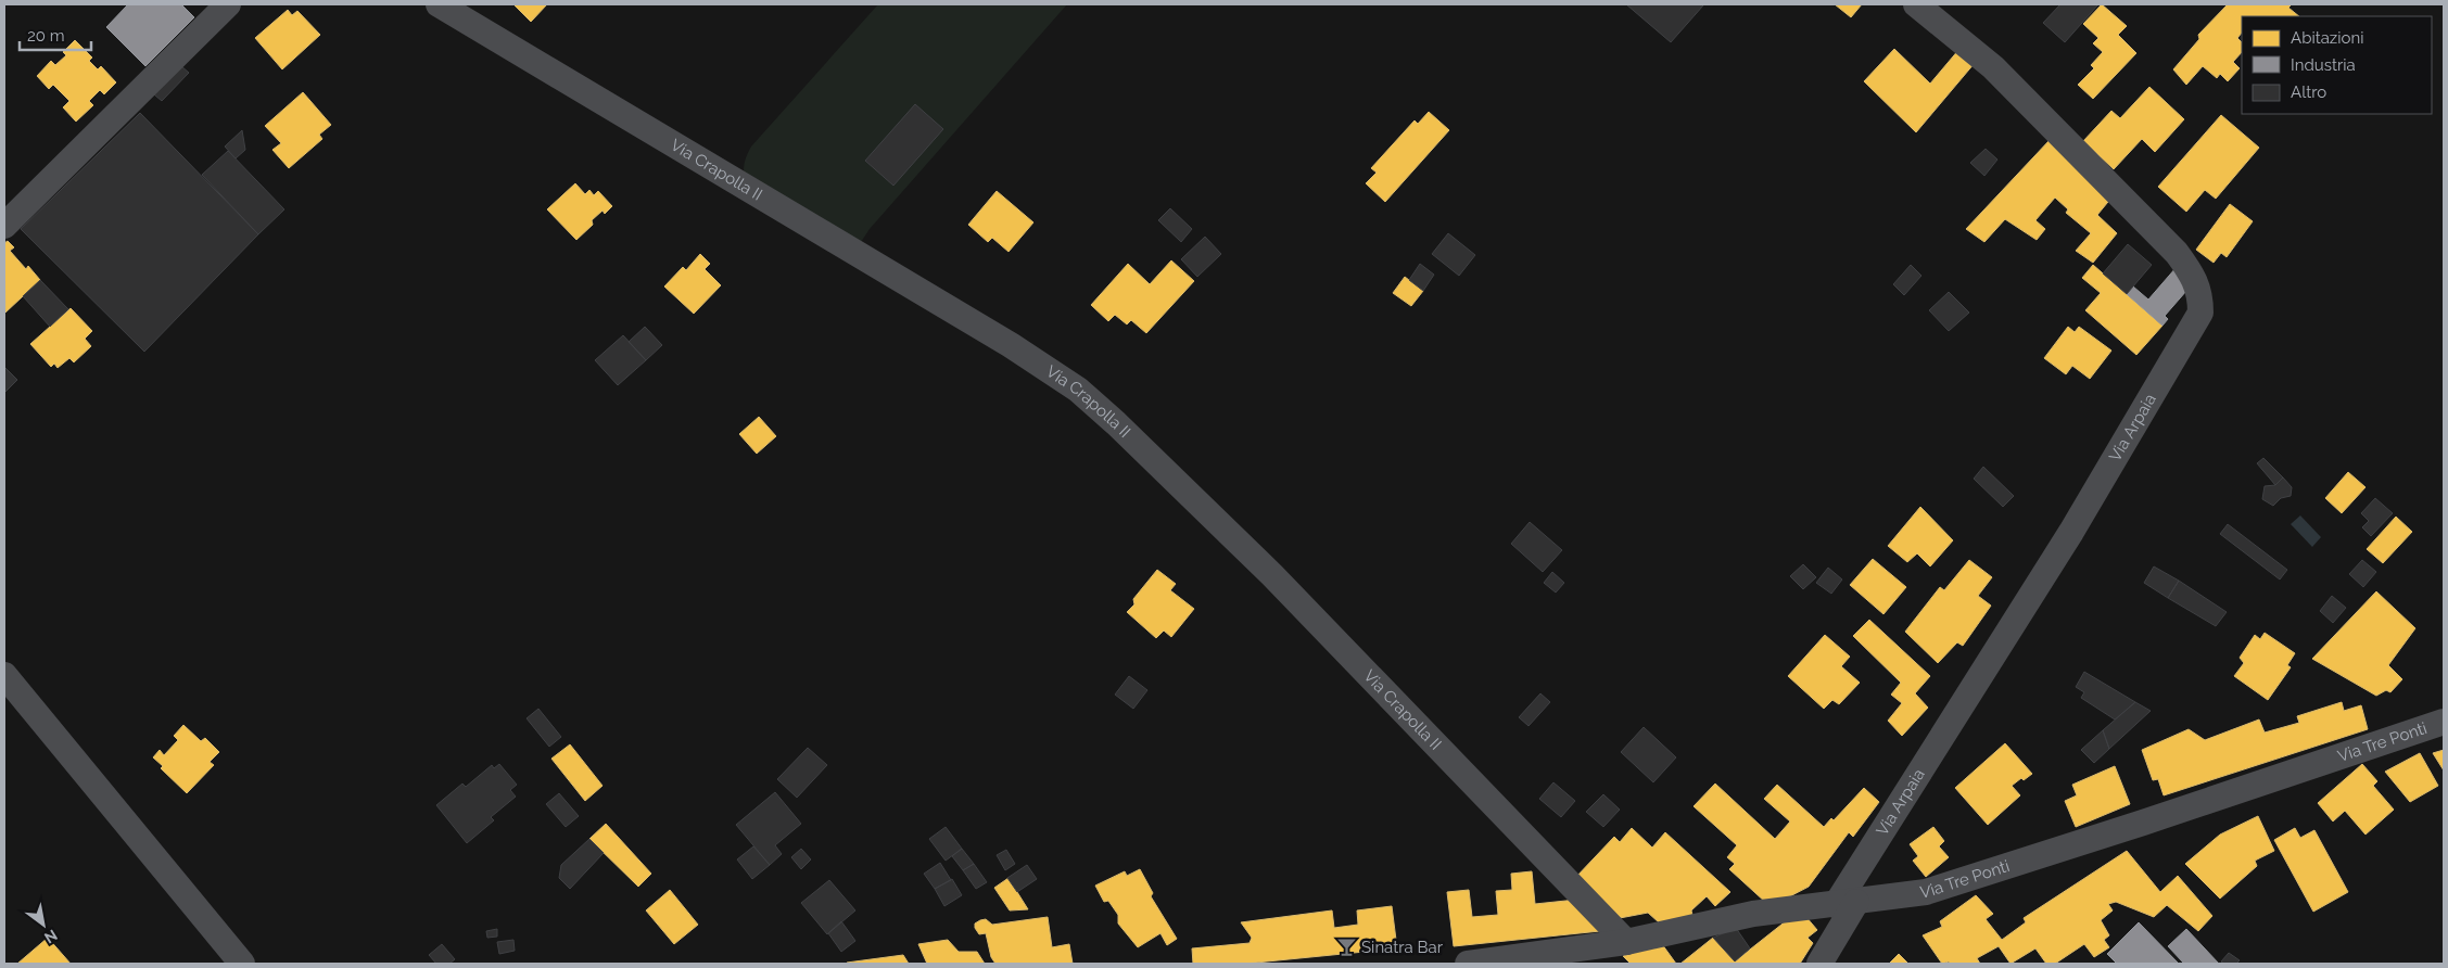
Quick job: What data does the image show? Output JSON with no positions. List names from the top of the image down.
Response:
{
  "streets": {
    "street": ["Via Crapolla II", "Via Arpaia", "Via Tre Ponti"]
  },
  "crossings": [
    ["Via Crapolla II", "Via Tre Ponti"],
    ["Via Arpaia", "Via Tre Ponti"]
  ],
  "places": {
    "bar": ["Sinatra Bar"]
  },
  "legend": ["Abitazioni", "Industria", "Altro"],
  "scale_bar": "20 m",
  "north": "bottom right"
}
